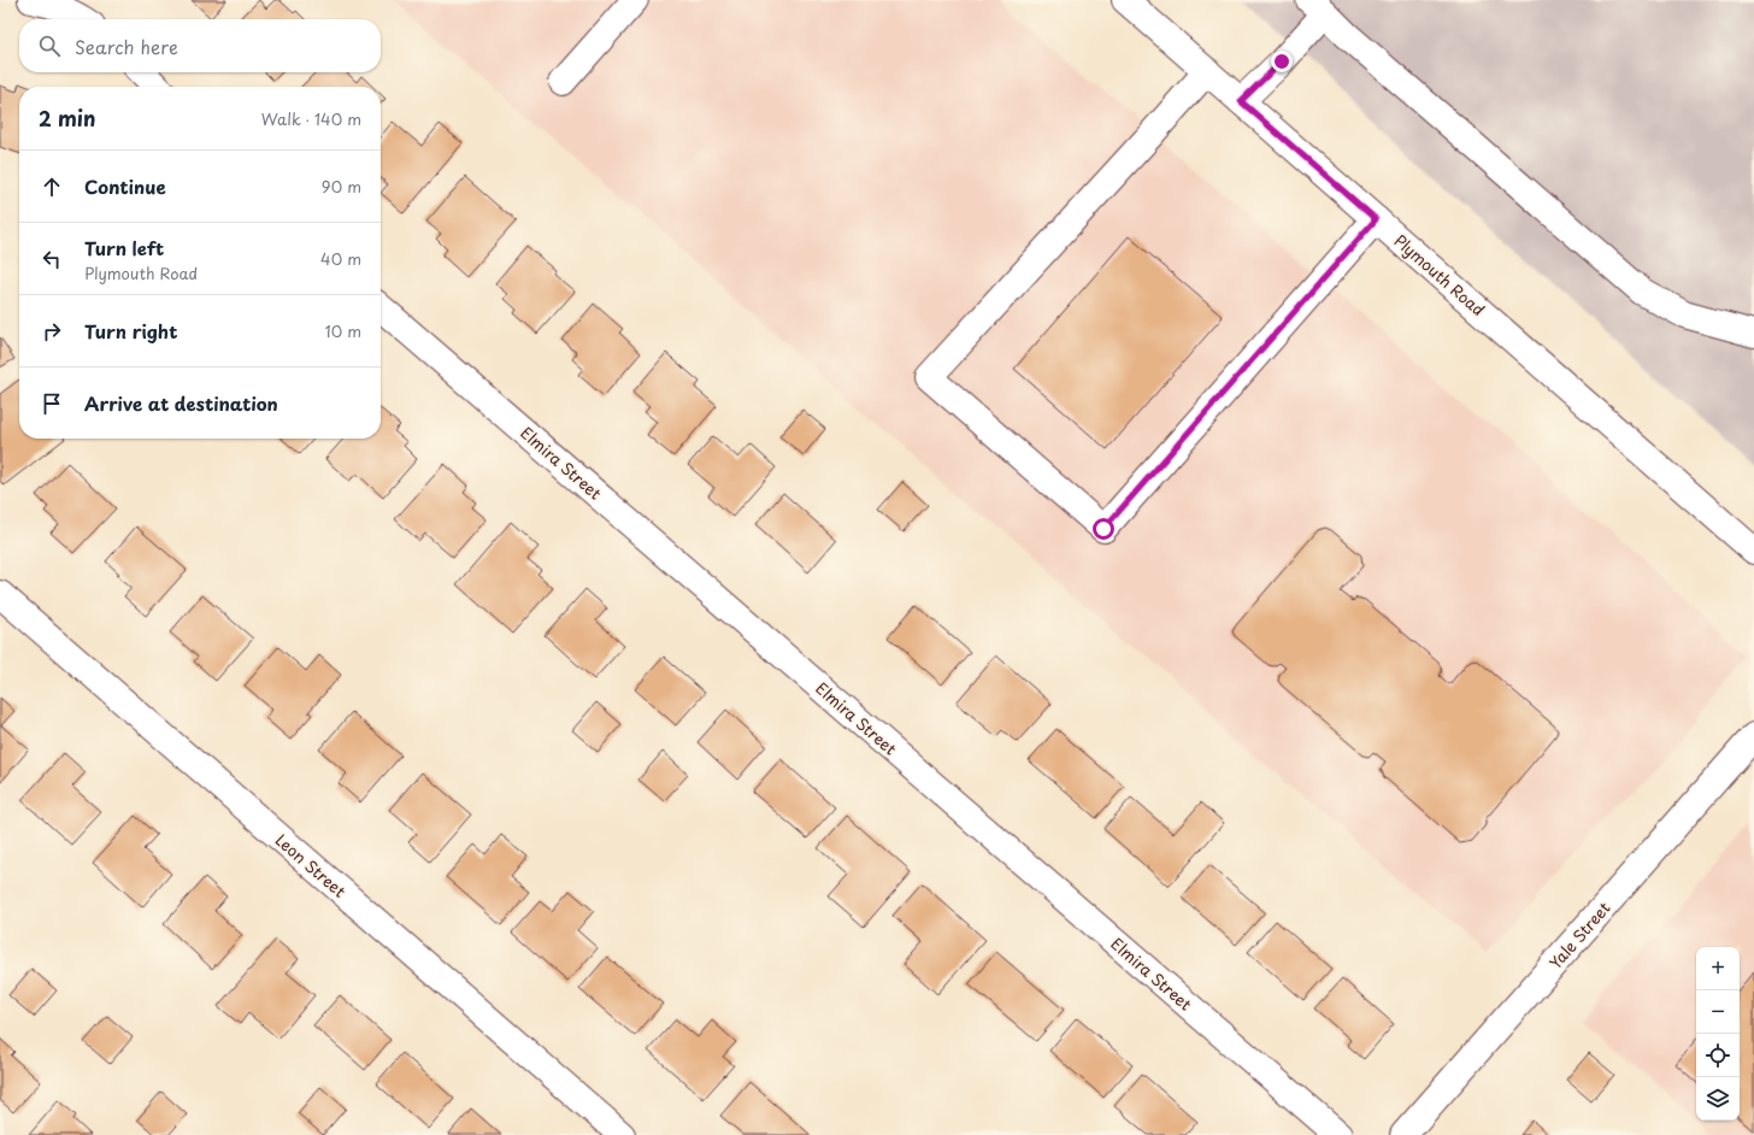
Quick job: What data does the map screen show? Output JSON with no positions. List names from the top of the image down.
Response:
{
  "streets": {
    "street": [
      "Plymouth Road",
      "Elmira Street",
      "Leon Street",
      "Yale Street"
    ]
  },
  "page": {
    "search": "Search here",
    "heading": ["2 min", "Walk · 140 m"],
    "list": [
      ["Continue", "90 m"],
      ["Turn left", "Plymouth Road", "40 m"],
      ["Turn right", "10 m"],
      "Arrive at destination"
    ],
    "map_buttons": ["+", "−"]
  }
}
